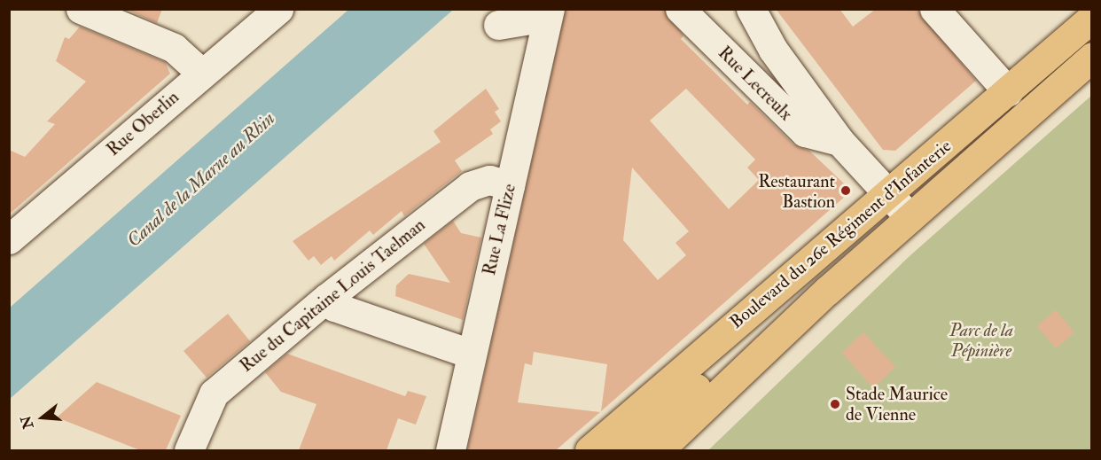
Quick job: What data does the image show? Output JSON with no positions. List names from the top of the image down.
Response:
{
  "streets": {
    "main road": ["Boulevard du 26e Régiment d'Infanterie"],
    "street": [
      "Rue Lecreulx",
      "Rue Oberlin",
      "Rue La Flize",
      "Rue du Capitaine Louis Taelman"
    ]
  },
  "crossings": [
    ["Rue Lecreulx", "Boulevard du 26e Régiment d'Infanterie"],
    ["Rue La Flize", "Rue du Capitaine Louis Taelman"]
  ],
  "water": ["Canal de la Marne au Rhin"],
  "parks": ["Parc de la Pépinière"],
  "places": ["Restaurant Bastion", "Stade Maurice de Vienne"],
  "north": "left"
}
